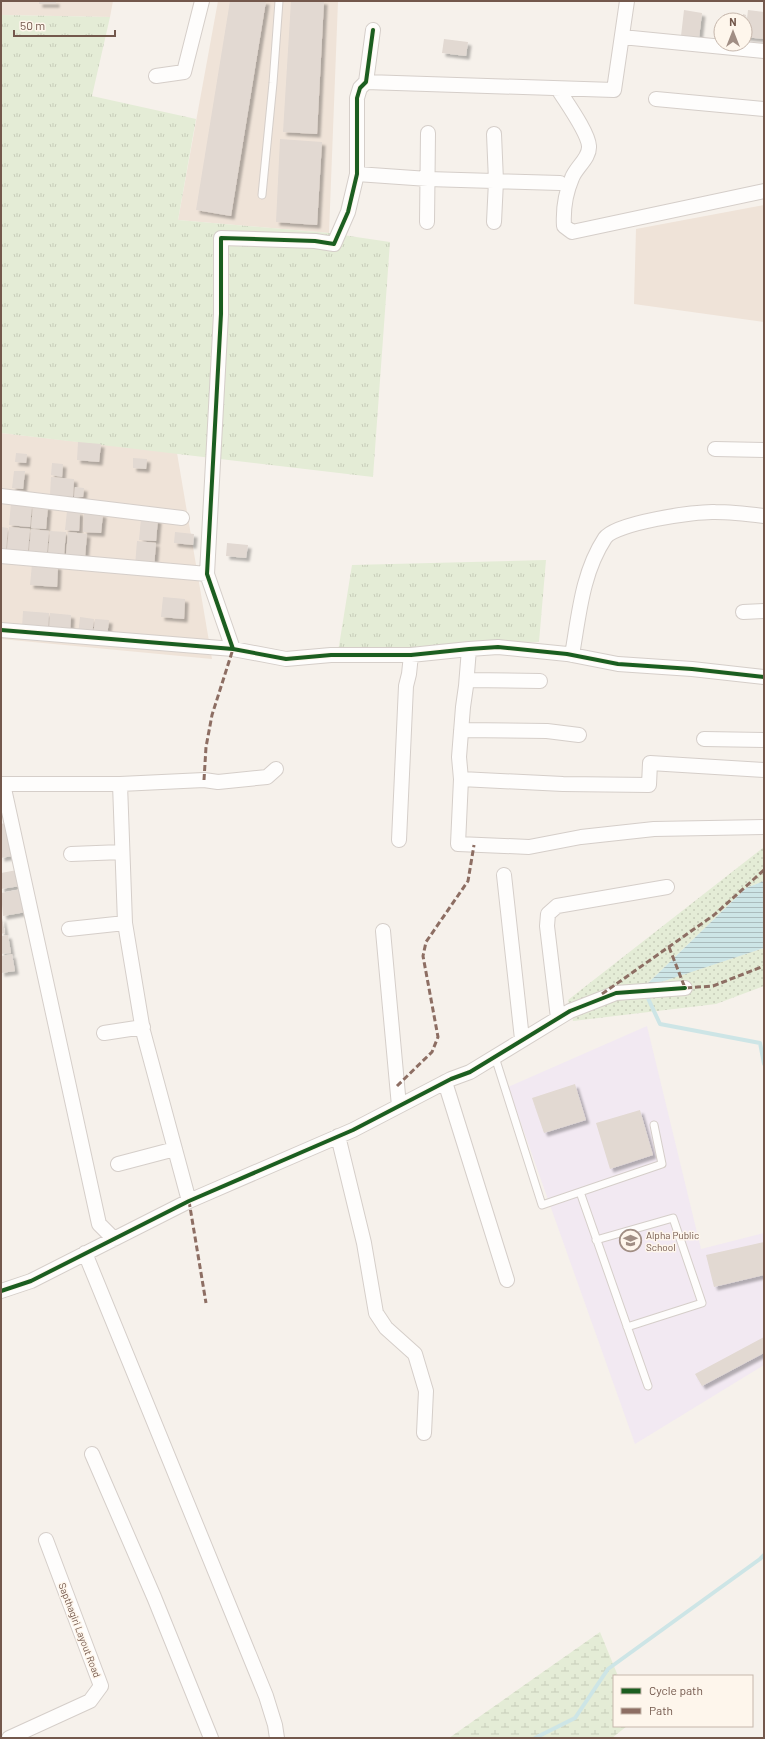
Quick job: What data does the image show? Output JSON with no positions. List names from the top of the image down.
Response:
{
  "streets": {
    "street": ["Sapthagiri Layout Road"]
  },
  "places": {
    "school or university": ["Alpha Public School"]
  },
  "legend": ["Cycle path", "Path"],
  "scale_bar": "50 m",
  "north": "top"
}
